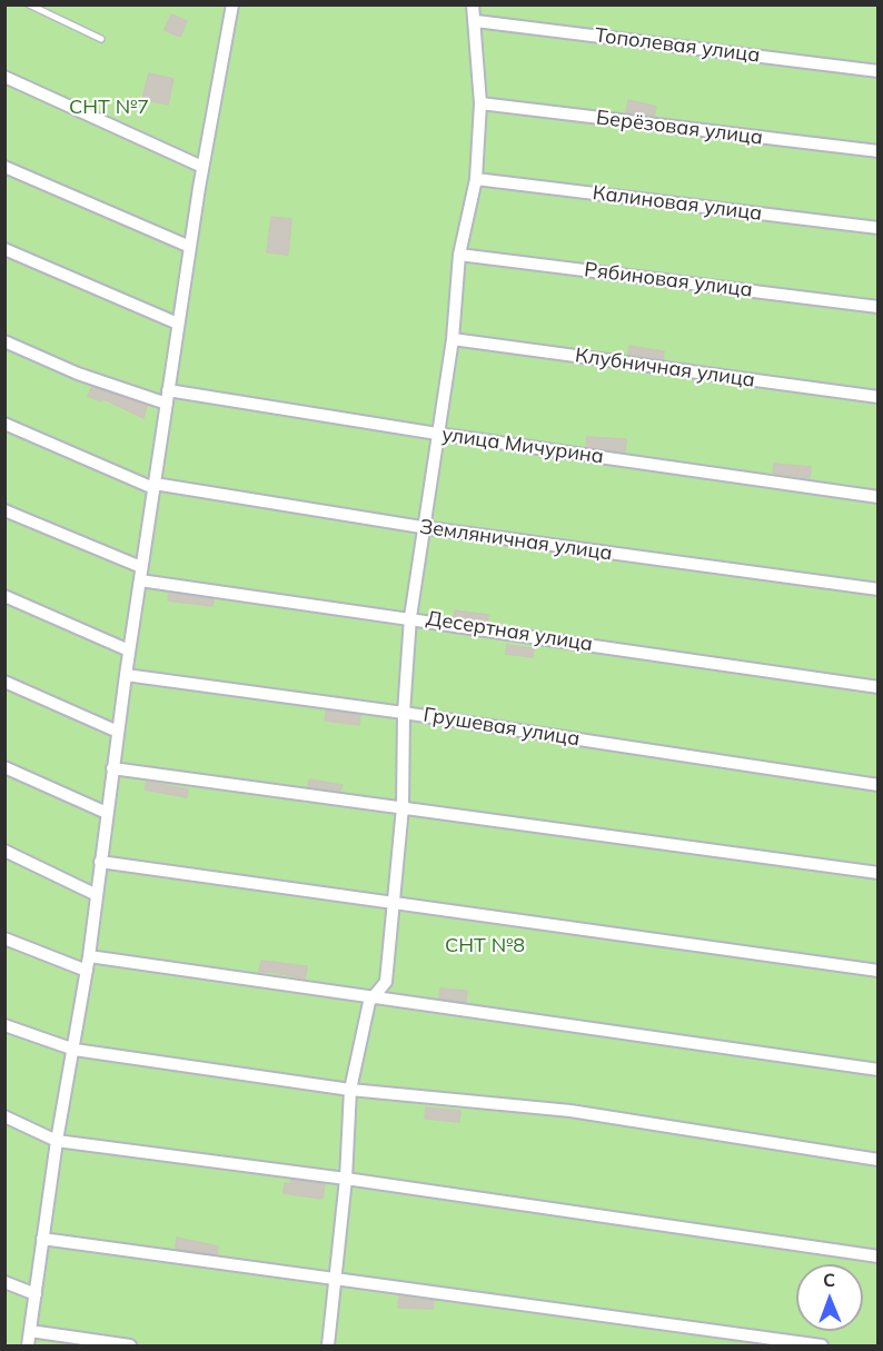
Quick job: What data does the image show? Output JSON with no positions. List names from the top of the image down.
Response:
{
  "streets": {
    "street": [
      "Тополевая улица",
      "Берёзовая улица",
      "Калиновая улица",
      "Рябиновая улица",
      "Клубничная улица",
      "улица Мичурина",
      "Земляничная улица",
      "Десертная улица",
      "Грушевая улица"
    ]
  },
  "parks": ["СНТ №7", "СНТ №8"],
  "north": "top"
}
